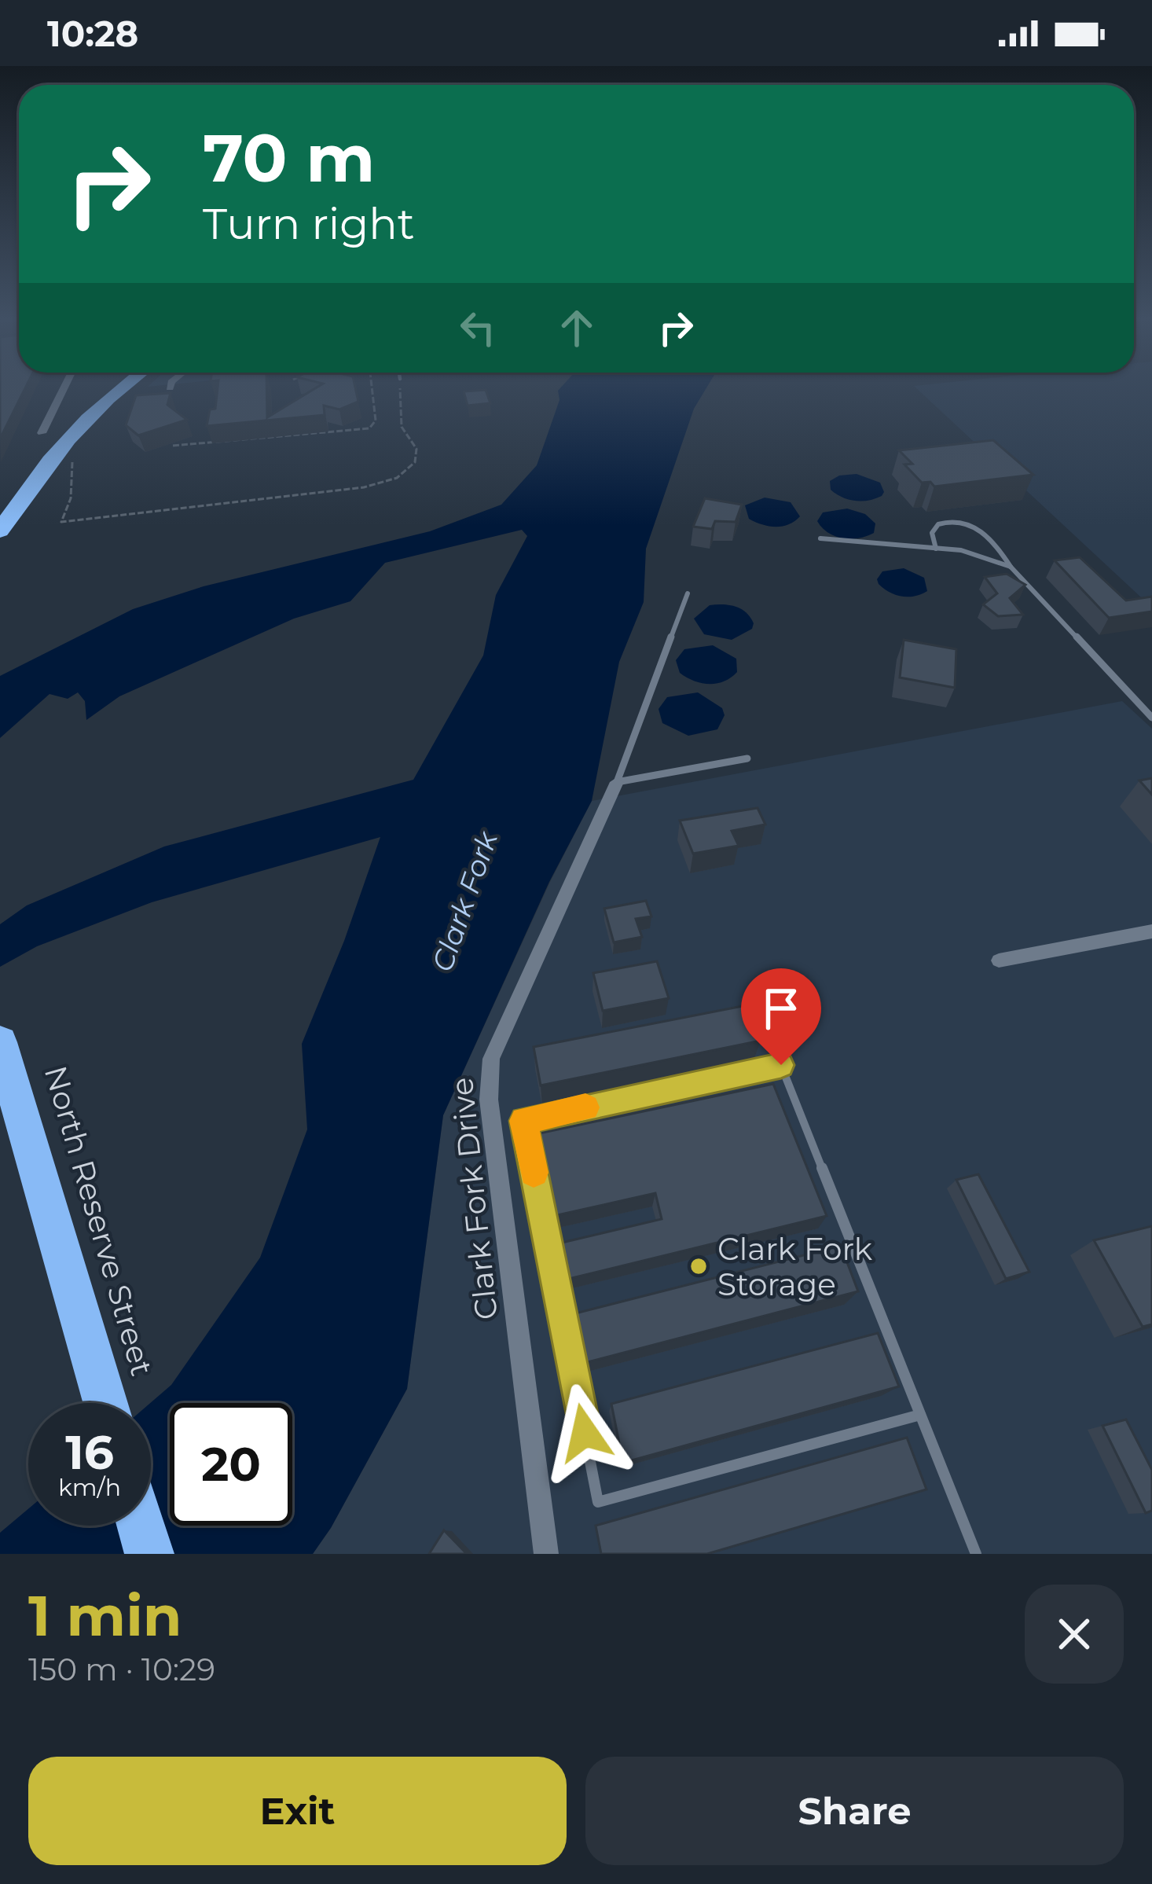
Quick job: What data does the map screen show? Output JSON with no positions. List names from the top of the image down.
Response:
{
  "streets": {
    "highway": ["North Reserve Street"],
    "street": ["Clark Fork Drive"]
  },
  "water": ["Clark Fork"],
  "places": ["Clark Fork Storage"],
  "page": {
    "status": "10:28",
    "turn": ["70 m", "Turn right"],
    "speed": "16 km/h",
    "limit": "20",
    "heading": ["1 min", "150 m · 10:29"],
    "buttons": ["Exit", "Share"]
  }
}
